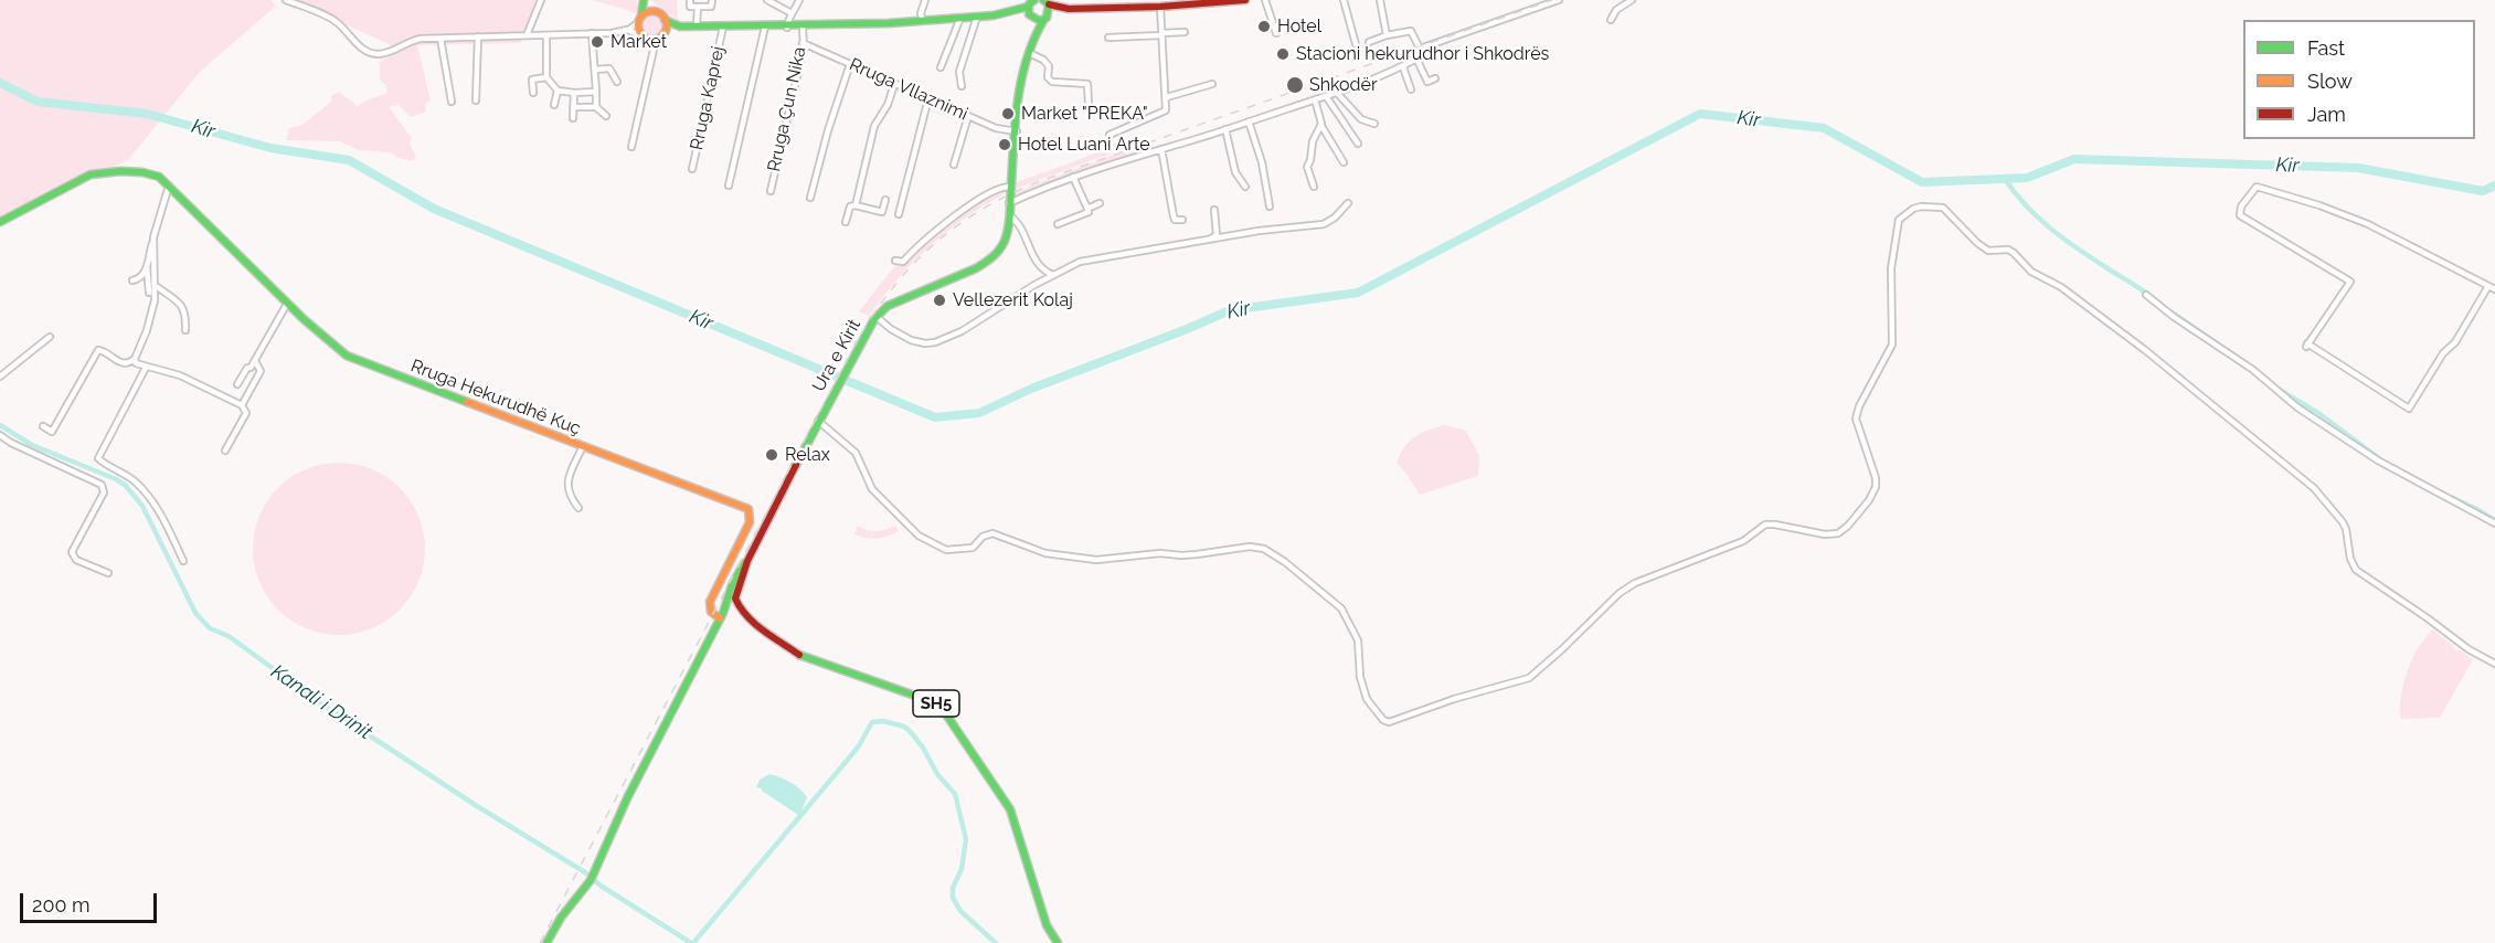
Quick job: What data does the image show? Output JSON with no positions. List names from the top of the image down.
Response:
{
  "streets": {
    "main road": ["Ura e Kirit", "Rruga Hekurudhë Kuç", "SH5"],
    "street": ["Rruga Vllaznimi", "Rruga Kaprej", "Rruga Çun Nika"]
  },
  "crossings": [
    ["Rruga Vllaznimi", "Rruga Çun Nika"],
    ["Rruga Vllaznimi", "SH5"],
    ["Ura e Kirit", "SH5"]
  ],
  "water": ["Kir", "Kanali i Drinit"],
  "places": [
    "Hotel",
    "Market",
    "Stacioni hekurudhor i Shkodrës",
    "Shkodër",
    "Market \"PREKA\"",
    "Hotel Luani Arte",
    "Vellezerit Kolaj",
    "Relax"
  ],
  "legend": ["Fast", "Slow", "Jam"],
  "scale_bar": "200 m"
}
